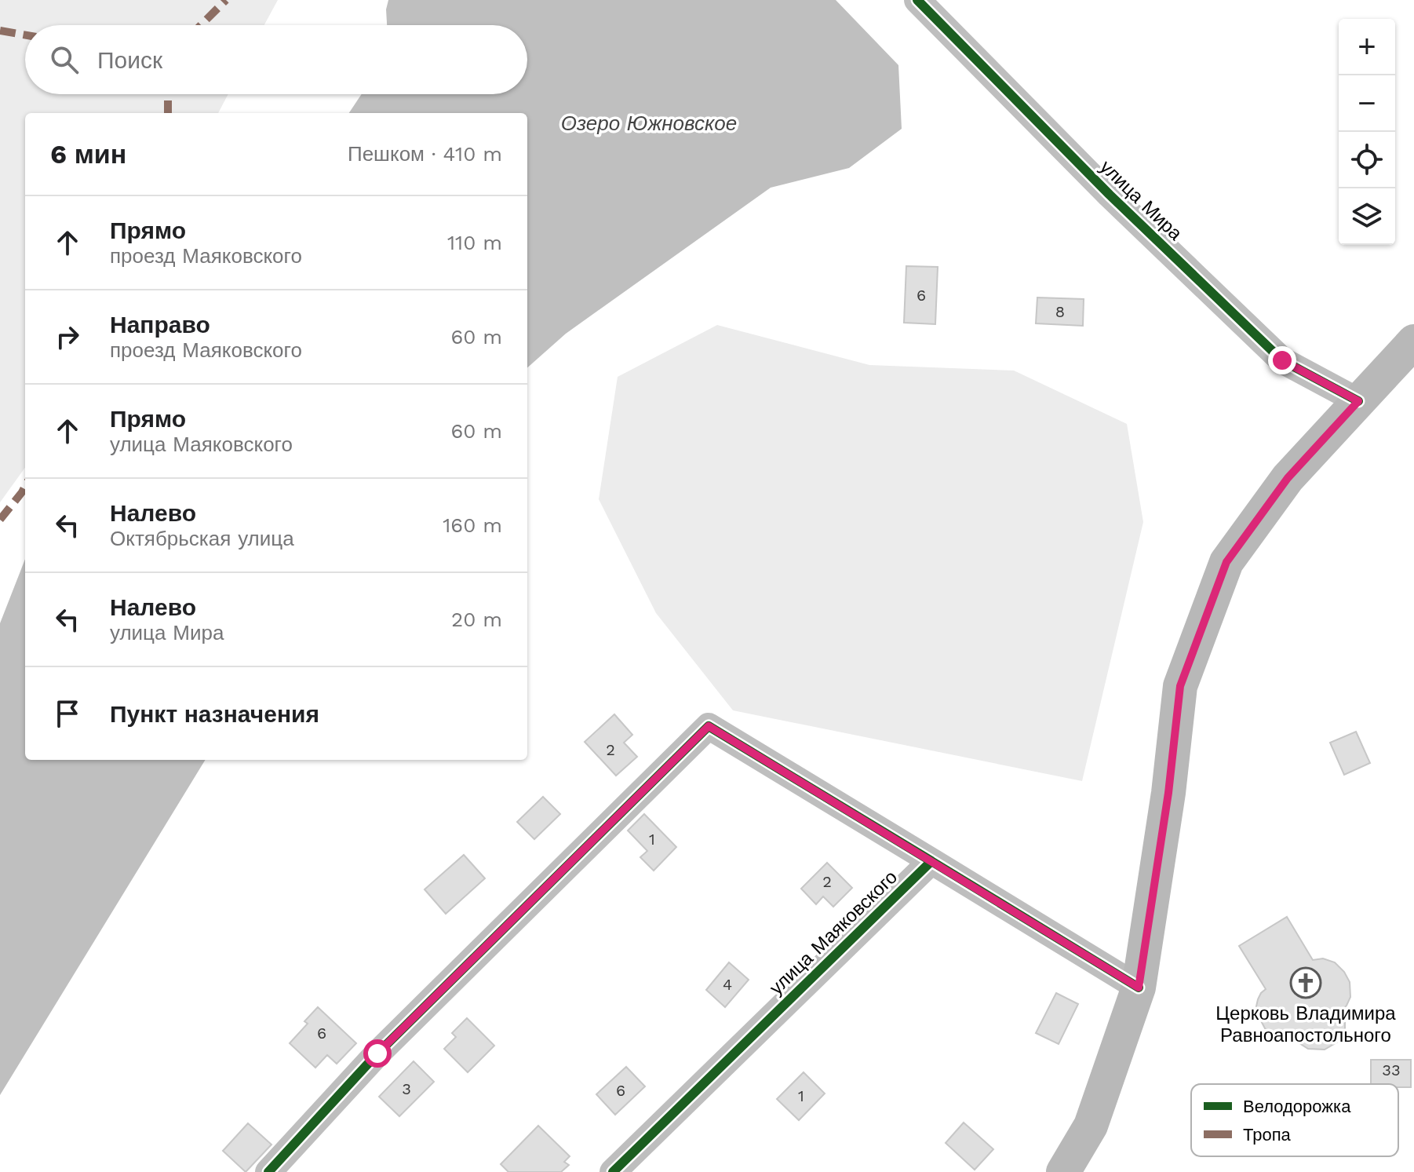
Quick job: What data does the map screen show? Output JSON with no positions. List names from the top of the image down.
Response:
{
  "streets": {
    "street": ["улица Мира", "улица Маяковского"]
  },
  "water": ["Озеро Южновское"],
  "places": {
    "church": ["Церковь Владимира Равноапостольного"]
  },
  "house_numbers": [
    "6",
    "8",
    "2",
    "1",
    "2",
    "4",
    "6",
    "33",
    "3",
    "6",
    "1"
  ],
  "legend": ["Велодорожка", "Тропа"],
  "page": {
    "map_buttons": ["+", "−"],
    "search": "Поиск",
    "heading": ["6 мин", "Пешком · 410 m"],
    "list": [
      ["Прямо", "проезд Маяковского", "110 m"],
      ["Направо", "проезд Маяковского", "60 m"],
      ["Прямо", "улица Маяковского", "60 m"],
      ["Налево", "Октябрьская улица", "160 m"],
      ["Налево", "улица Мира", "20 m"],
      "Пункт назначения"
    ]
  }
}
